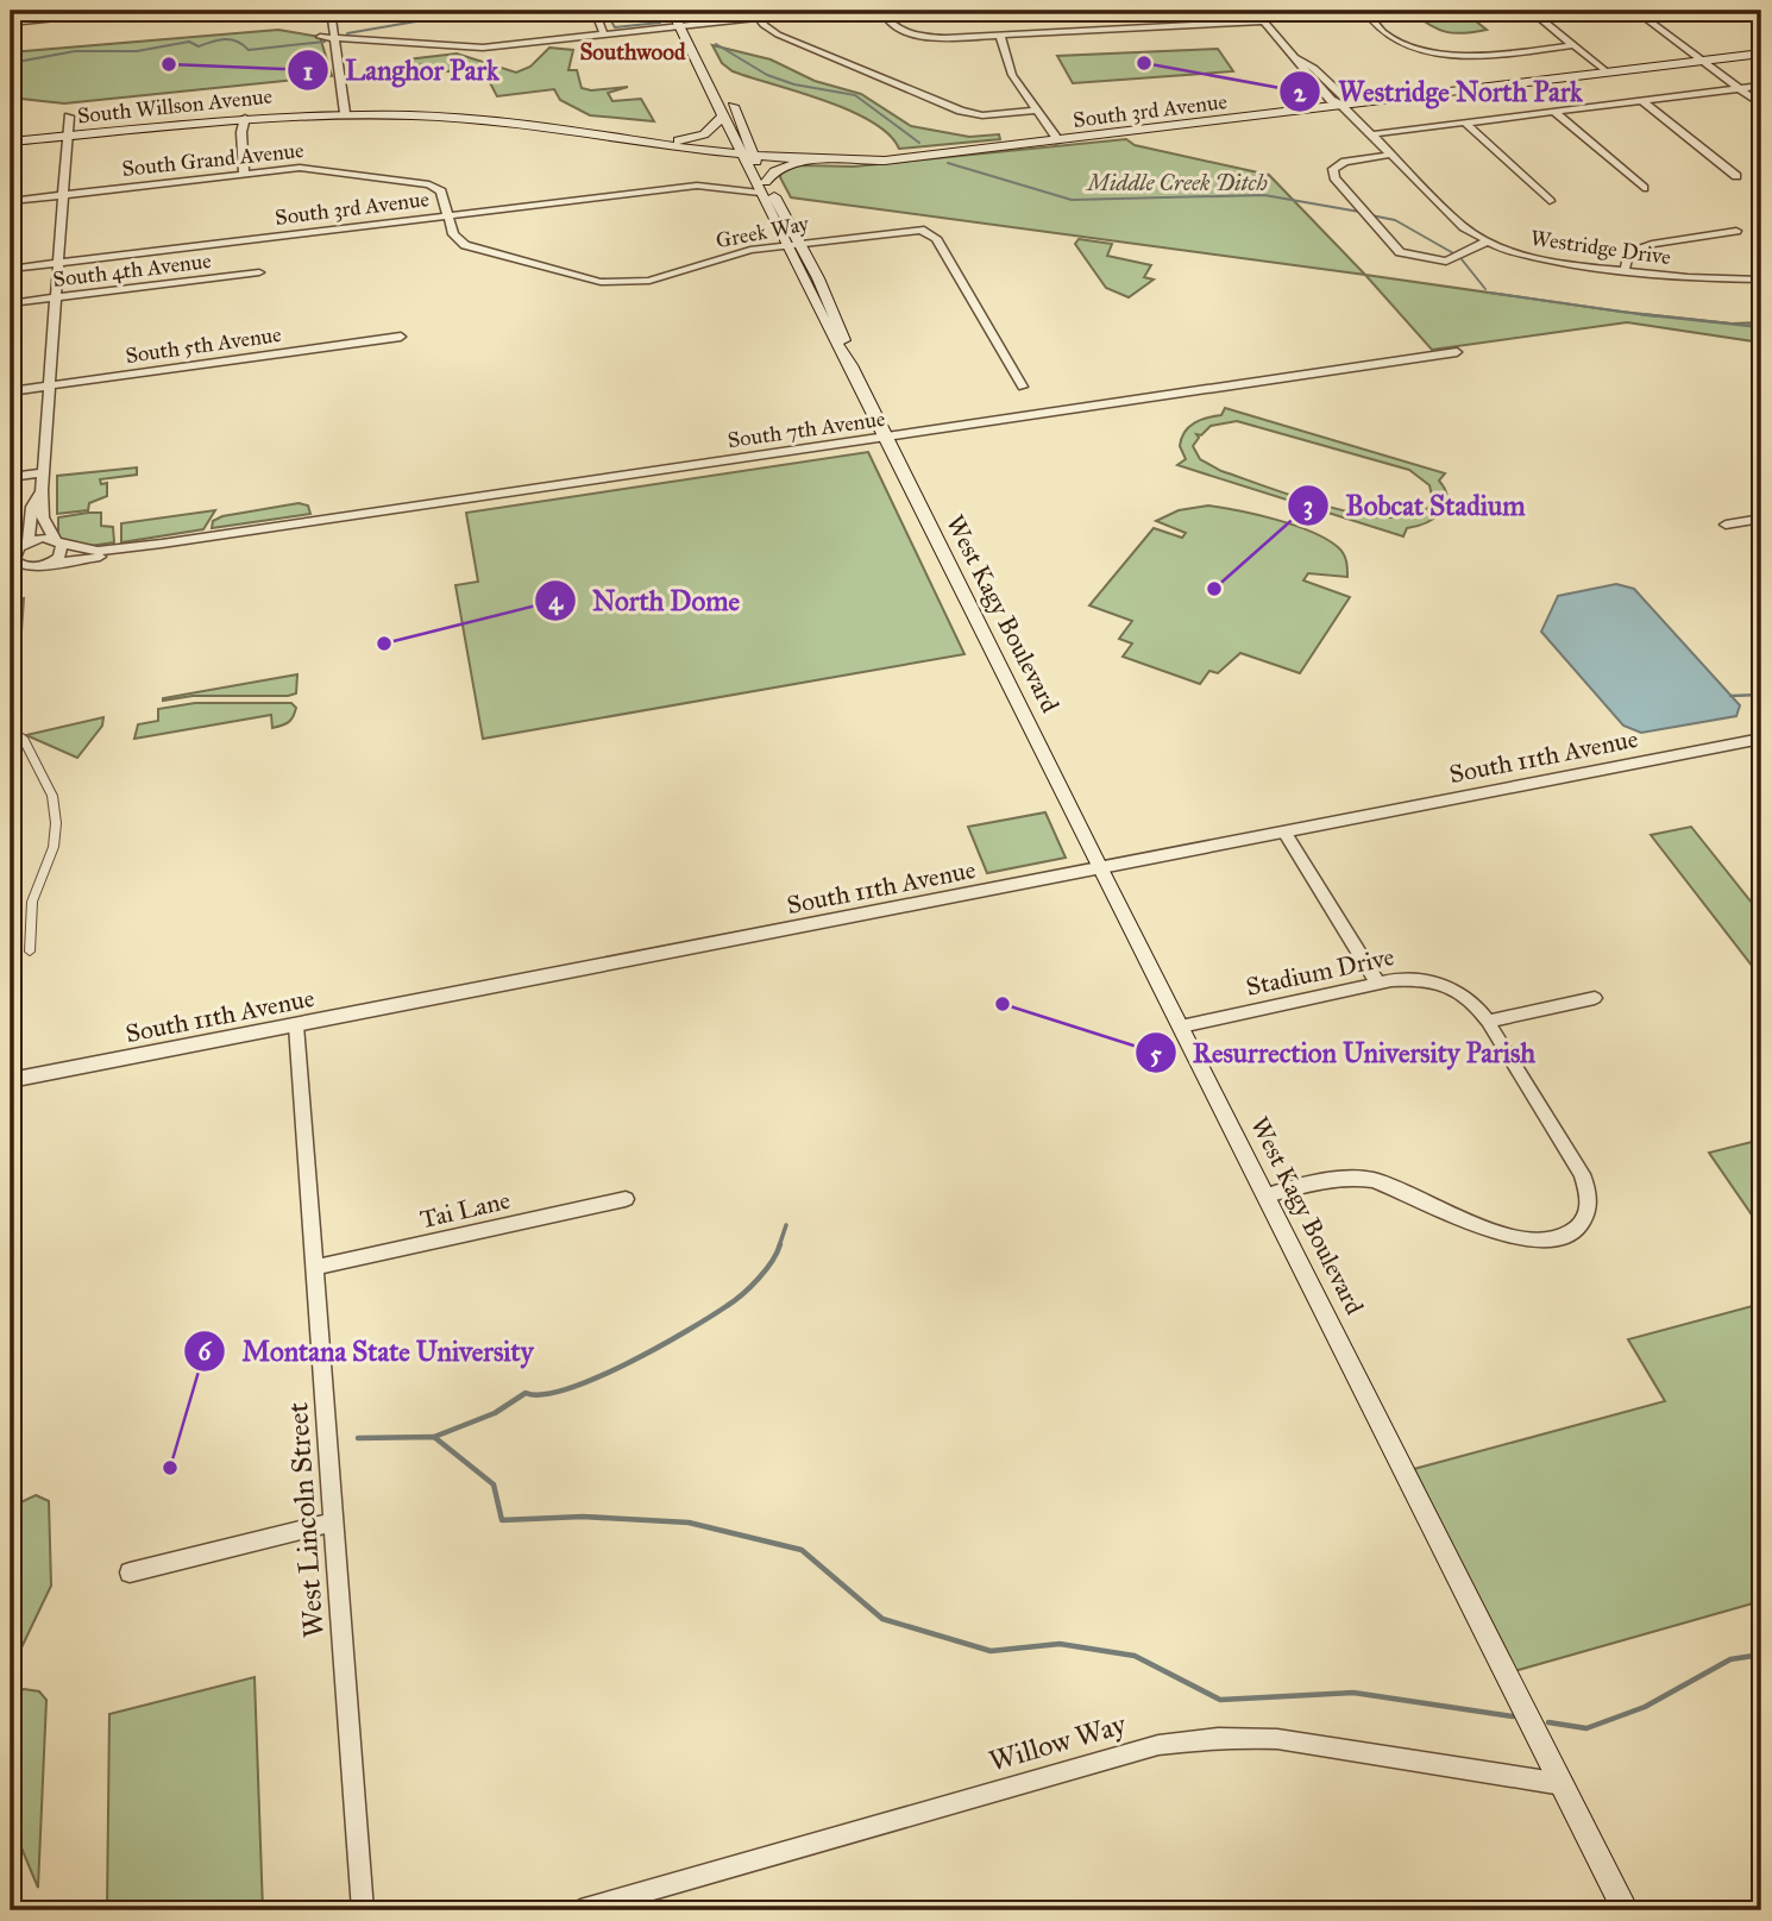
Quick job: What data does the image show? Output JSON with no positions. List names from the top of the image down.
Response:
{
  "streets": {
    "main road": ["South Willson Avenue", "South 3rd Avenue", "West Kagy Boulevard"],
    "street": [
      "South Grand Avenue",
      "Greek Way",
      "Westridge Drive",
      "South 4th Avenue",
      "South 5th Avenue",
      "South 7th Avenue",
      "South 11th Avenue",
      "Stadium Drive",
      "Tai Lane",
      "West Lincoln Street",
      "Willow Way"
    ]
  },
  "crossings": [
    ["South Willson Avenue", "South 3rd Avenue"],
    ["South Willson Avenue", "West Kagy Boulevard"],
    ["South 3rd Avenue", "South Grand Avenue"],
    ["South 3rd Avenue", "Greek Way"],
    ["South 3rd Avenue", "Westridge Drive"],
    ["South 3rd Avenue", "West Kagy Boulevard"],
    ["South Grand Avenue", "Greek Way"],
    ["Greek Way", "West Kagy Boulevard"],
    ["South 7th Avenue", "West Kagy Boulevard"],
    ["West Kagy Boulevard", "South 11th Avenue"],
    ["West Kagy Boulevard", "Stadium Drive"],
    ["West Kagy Boulevard", "Willow Way"],
    ["South 11th Avenue", "West Lincoln Street"],
    ["Tai Lane", "West Lincoln Street"]
  ],
  "districts": ["Southwood"],
  "water": ["Middle Creek Ditch"],
  "places": [
    "Westridge North Park",
    "Langhor Park",
    "Bobcat Stadium",
    "North Dome",
    "Resurrection University Parish",
    "Montana State University"
  ]
}
